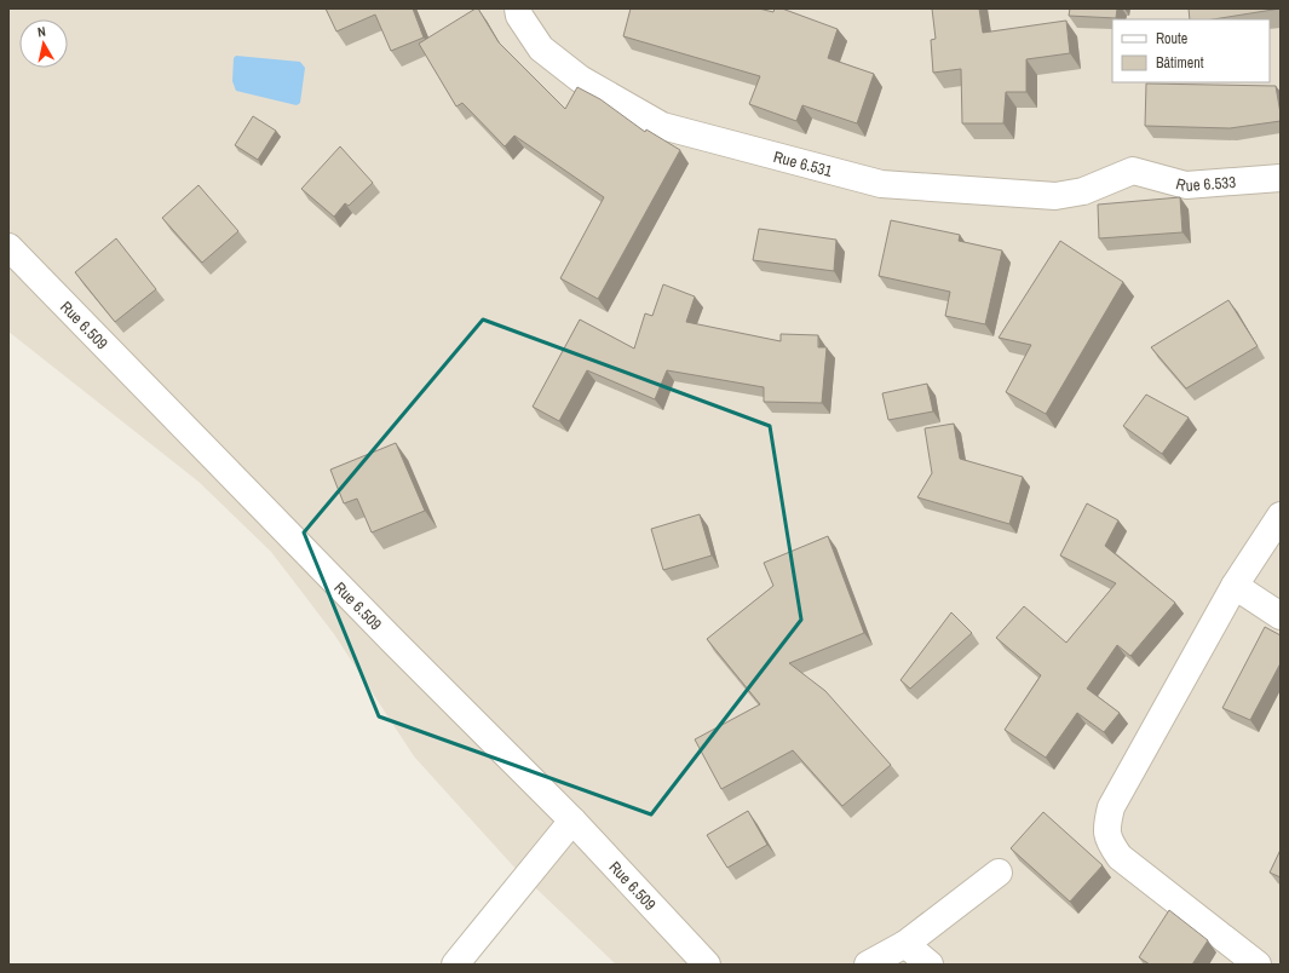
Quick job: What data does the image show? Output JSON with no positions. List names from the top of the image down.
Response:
{
  "streets": {
    "street": ["Rue 6.531", "Rue 6.533", "Rue 6.509"]
  },
  "crossings": [
    ["Rue 6.531", "Rue 6.533"]
  ],
  "legend": ["Route", "Bâtiment"],
  "north": "top"
}
